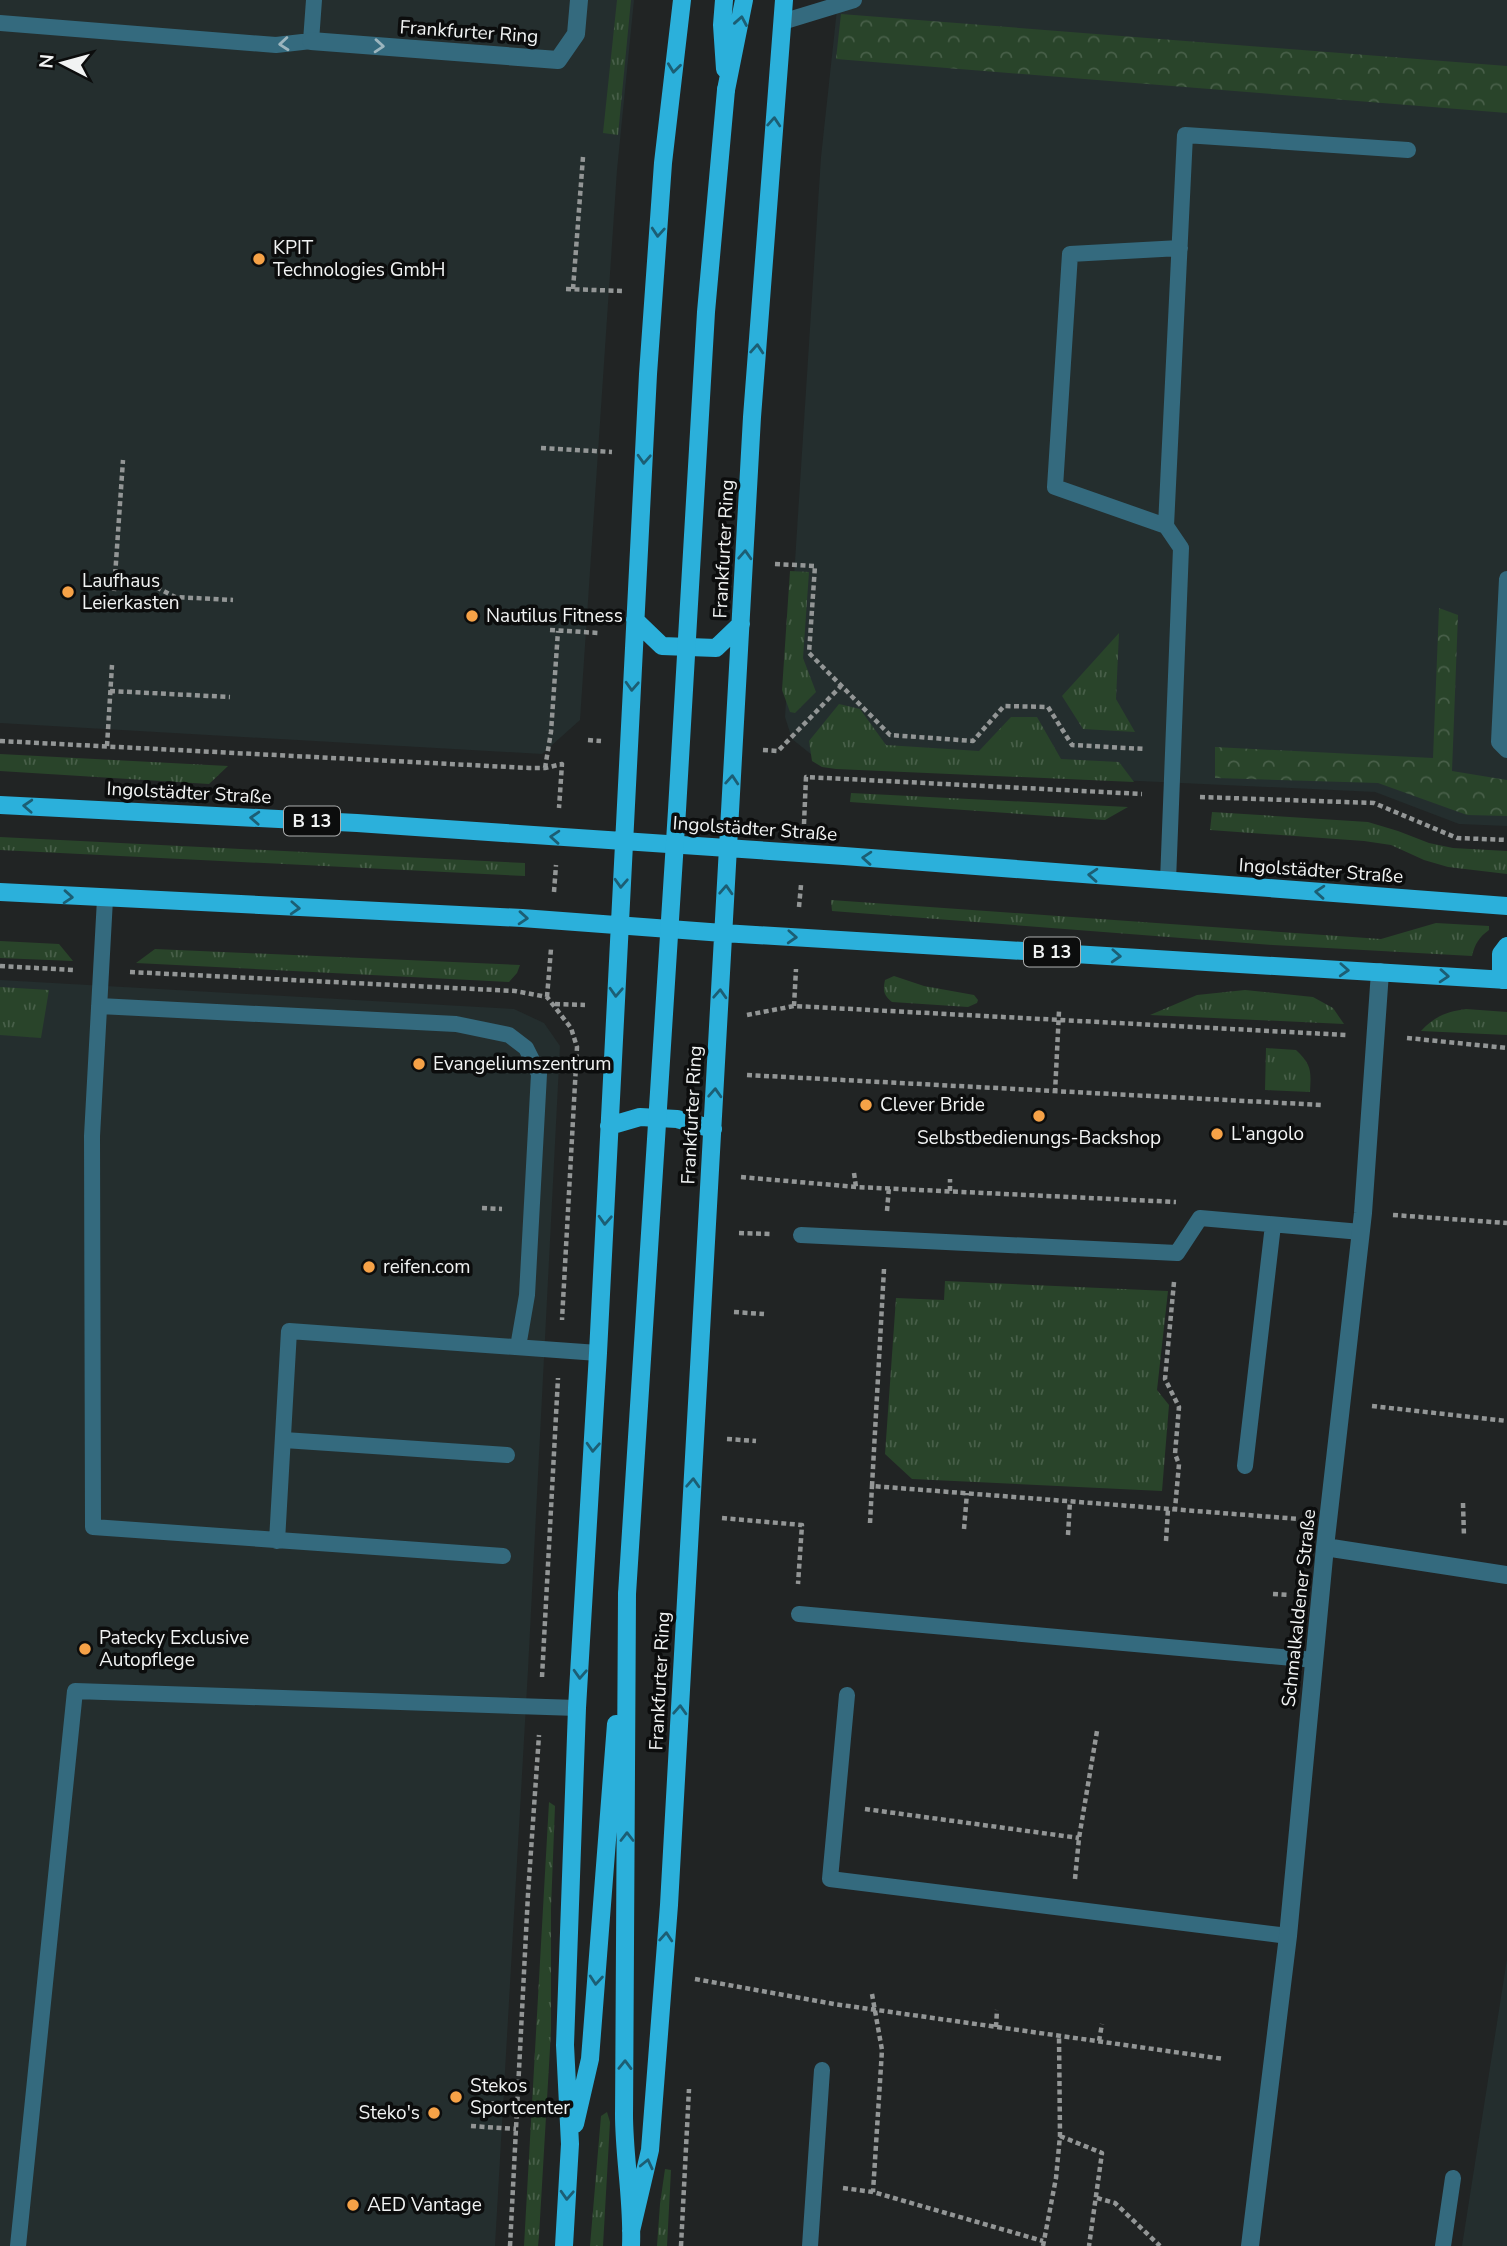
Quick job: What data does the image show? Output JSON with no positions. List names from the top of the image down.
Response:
{
  "streets": {
    "main road": ["Frankfurter Ring", "Ingolstädter Straße", "B 13"],
    "street": ["Schmalkaldener Straße"]
  },
  "crossings": [
    ["Frankfurter Ring", "Ingolstädter Straße"],
    ["Frankfurter Ring", "B 13"],
    ["B 13", "Schmalkaldener Straße"]
  ],
  "places": [
    "KPIT Technologies GmbH",
    "Laufhaus Leierkasten",
    "Nautilus Fitness",
    "Evangeliumszentrum",
    "Clever Bride",
    "Selbstbedienungs-Backshop",
    "L'angolo",
    "reifen.com",
    "Patecky Exclusive Autopflege",
    "Stekos Sportcenter",
    "Steko's",
    "AED Vantage"
  ],
  "north": "left"
}
